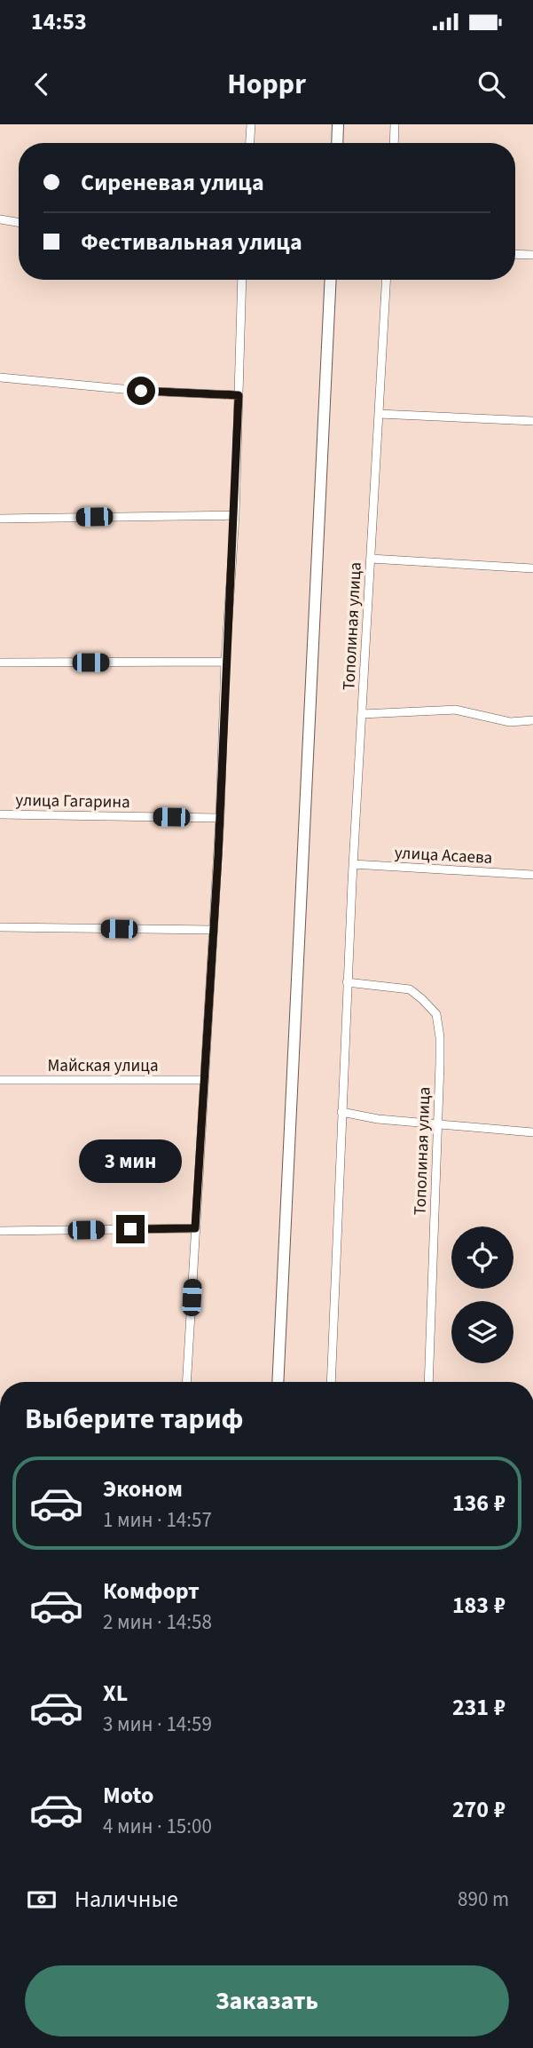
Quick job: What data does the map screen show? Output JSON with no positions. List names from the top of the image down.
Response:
{
  "streets": {
    "street": [
      "Тополиная улица",
      "улица Гагарина",
      "улица Асаева",
      "Майская улица"
    ]
  },
  "crossings": [
    ["Тополиная улица", "улица Асаева"]
  ],
  "page": {
    "status": "14:53",
    "header": "Hoppr",
    "banner": ["Сиреневая улица", "Фестивальная улица"],
    "bubble": "3 мин",
    "heading": "Выберите тариф",
    "list": [
      {
        "name": "Эконом",
        "note": "1 мин · 14:57",
        "value": "136 ₽"
      },
      {
        "name": "Комфорт",
        "note": "2 мин · 14:58",
        "value": "183 ₽"
      },
      {
        "name": "XL",
        "note": "3 мин · 14:59",
        "value": "231 ₽"
      },
      {
        "name": "Moto",
        "note": "4 мин · 15:00",
        "value": "270 ₽"
      }
    ],
    "pay": ["Наличные", "890 m"],
    "buttons": "Заказать"
  }
}
